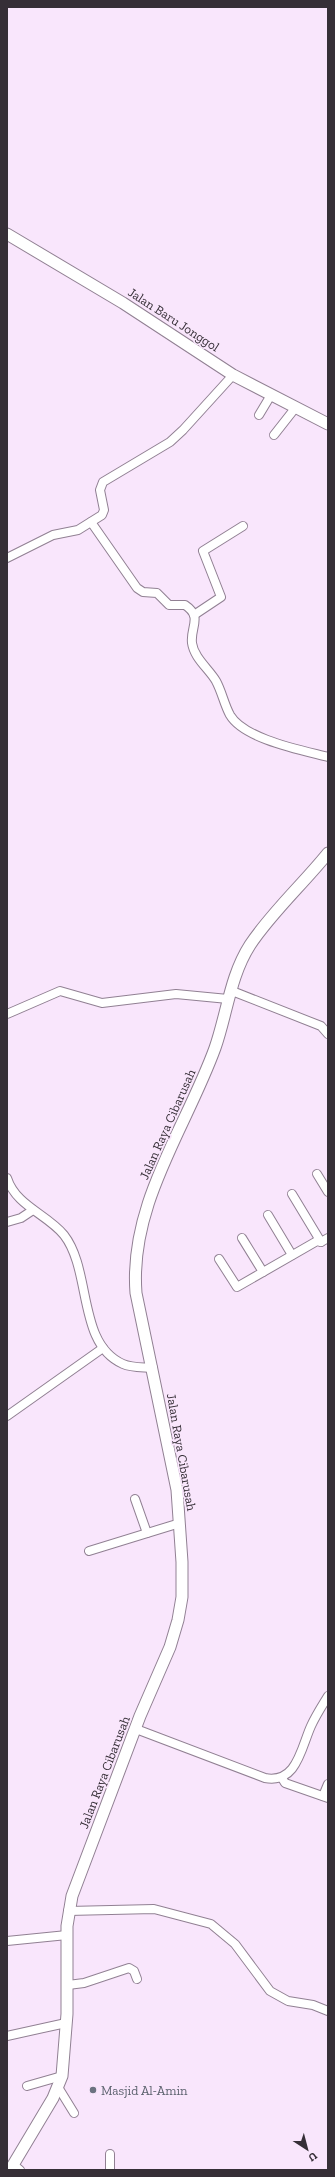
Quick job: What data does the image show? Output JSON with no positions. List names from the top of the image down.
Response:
{
  "streets": {
    "main road": ["Jalan Baru Jonggol", "Jalan Raya Cibarusah"]
  },
  "places": ["Masjid Al-Amin"],
  "north": "bottom right"
}
